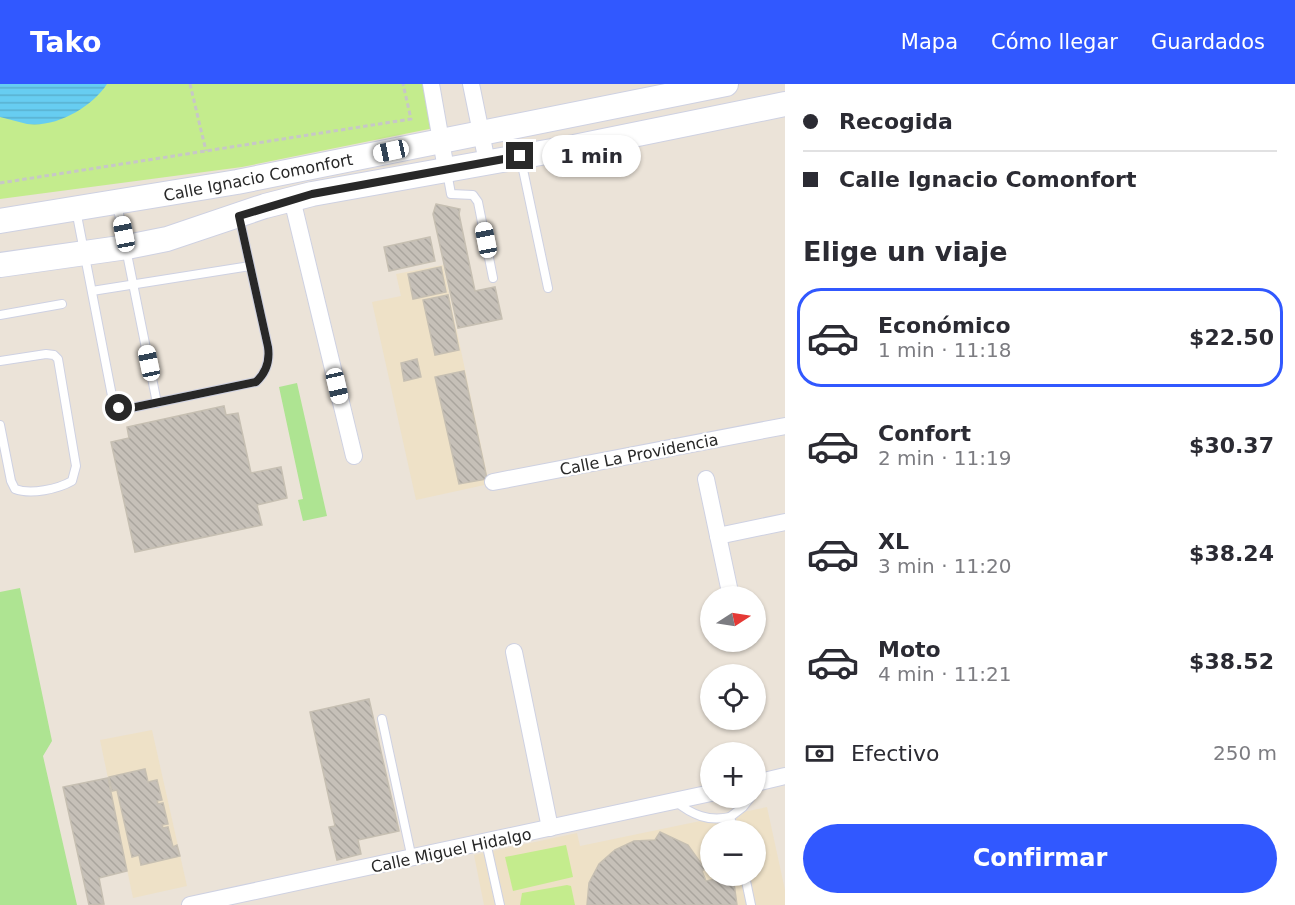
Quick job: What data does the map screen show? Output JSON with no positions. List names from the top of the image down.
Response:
{
  "streets": {
    "main road": ["Calle Ignacio Comonfort"],
    "street": ["Calle La Providencia", "Calle Miguel Hidalgo"]
  },
  "north": "right",
  "page": {
    "header": "Tako",
    "nav": ["Mapa", "Cómo llegar", "Guardados"],
    "banner": ["Recogida", "Calle Ignacio Comonfort"],
    "bubble": "1 min",
    "heading": "Elige un viaje",
    "list": [
      {
        "name": "Económico",
        "note": "1 min · 11:18",
        "value": "$22.50"
      },
      {
        "name": "Confort",
        "note": "2 min · 11:19",
        "value": "$30.37"
      },
      {
        "name": "XL",
        "note": "3 min · 11:20",
        "value": "$38.24"
      },
      {
        "name": "Moto",
        "note": "4 min · 11:21",
        "value": "$38.52"
      }
    ],
    "map_buttons": ["+", "−"],
    "pay": ["Efectivo", "250 m"],
    "buttons": "Confirmar"
  }
}
